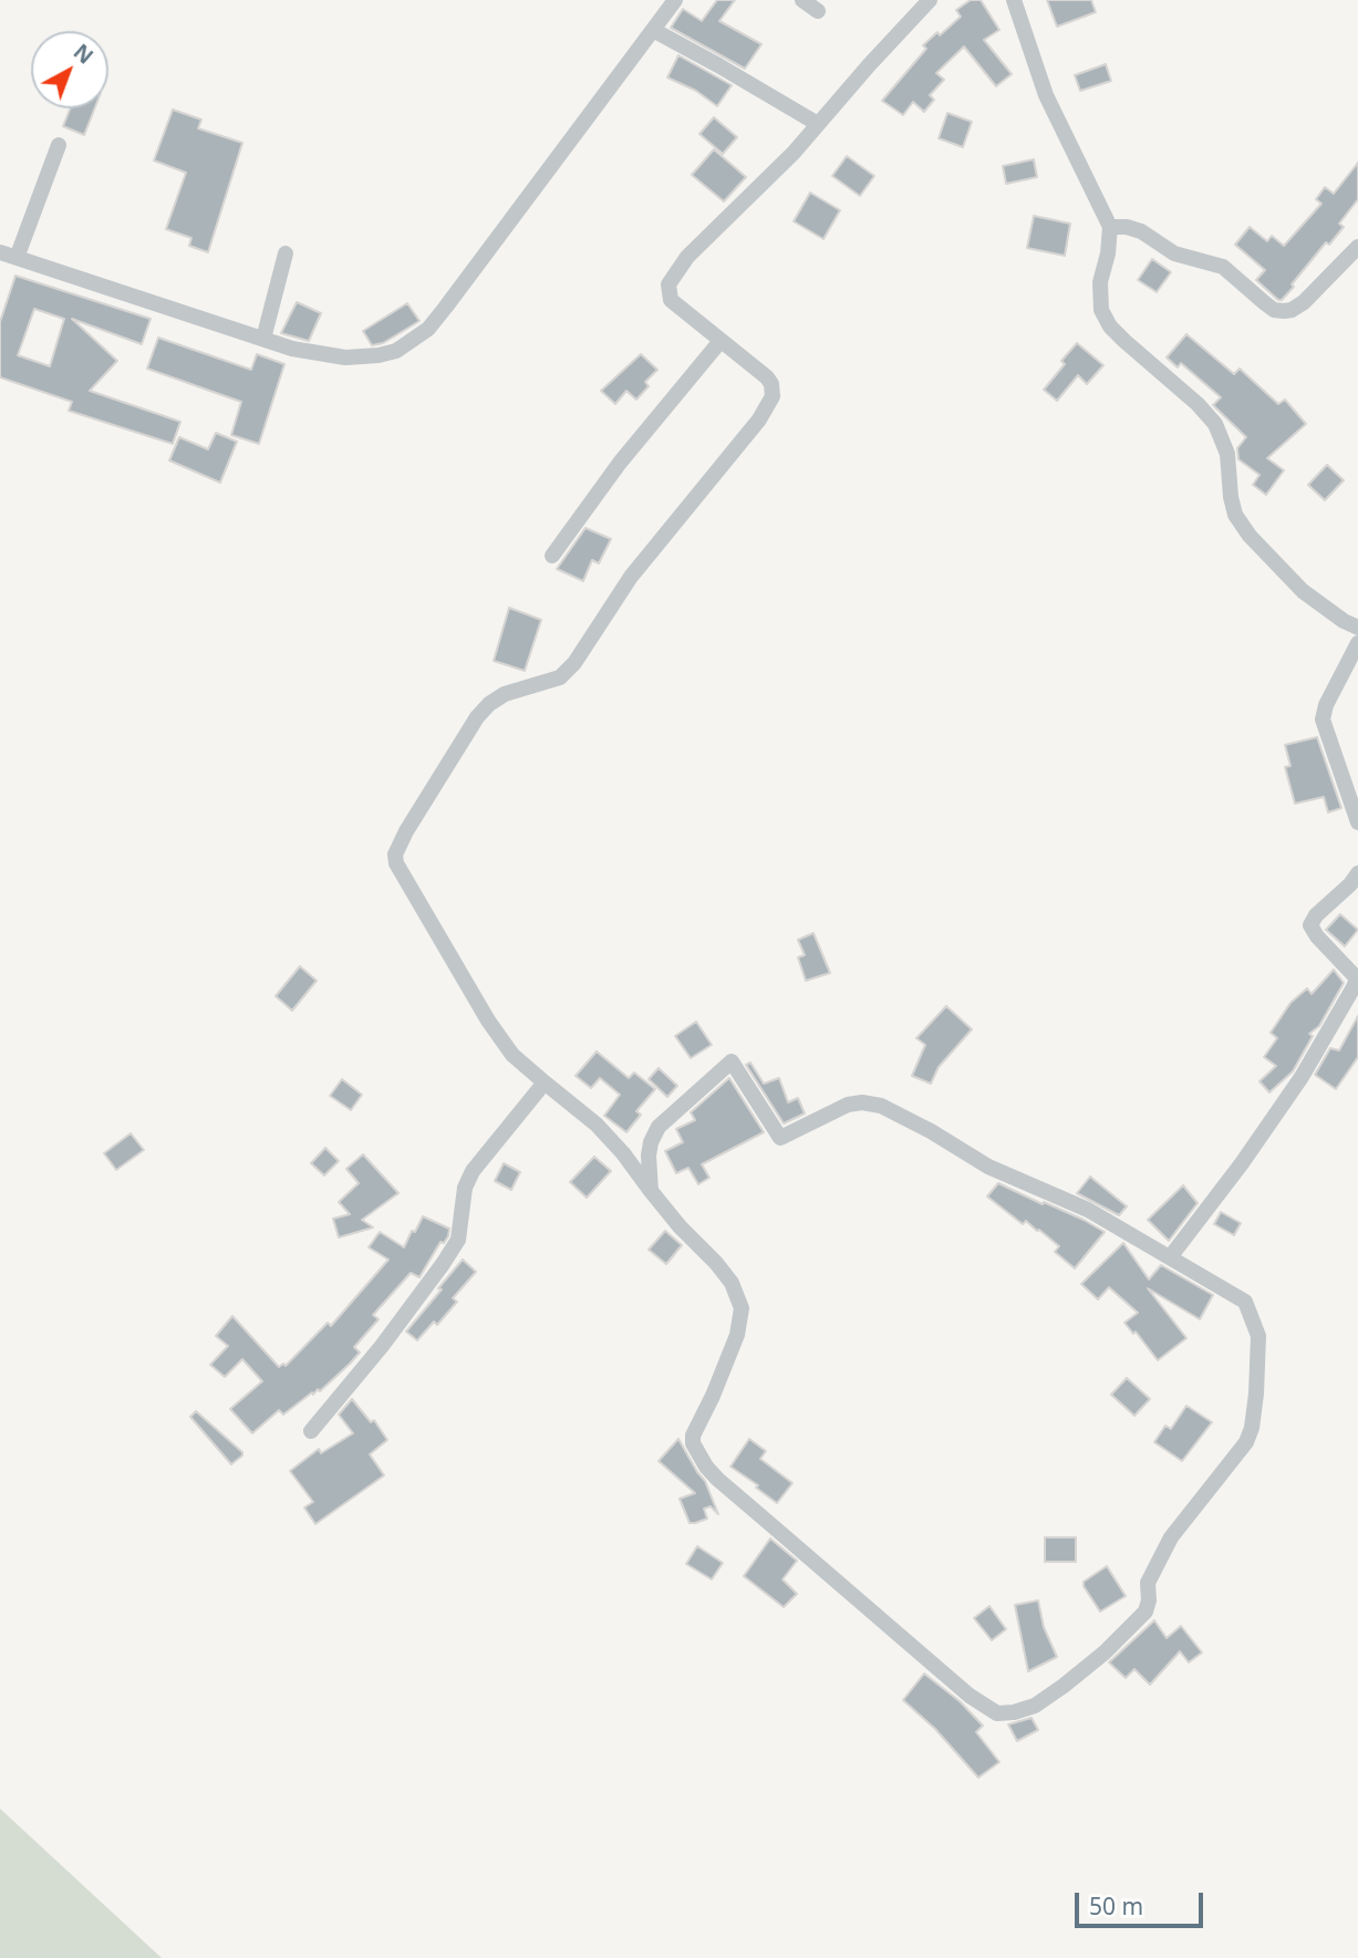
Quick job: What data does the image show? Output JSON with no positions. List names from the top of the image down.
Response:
{
  "scale_bar": "50 m",
  "north": "top right"
}
